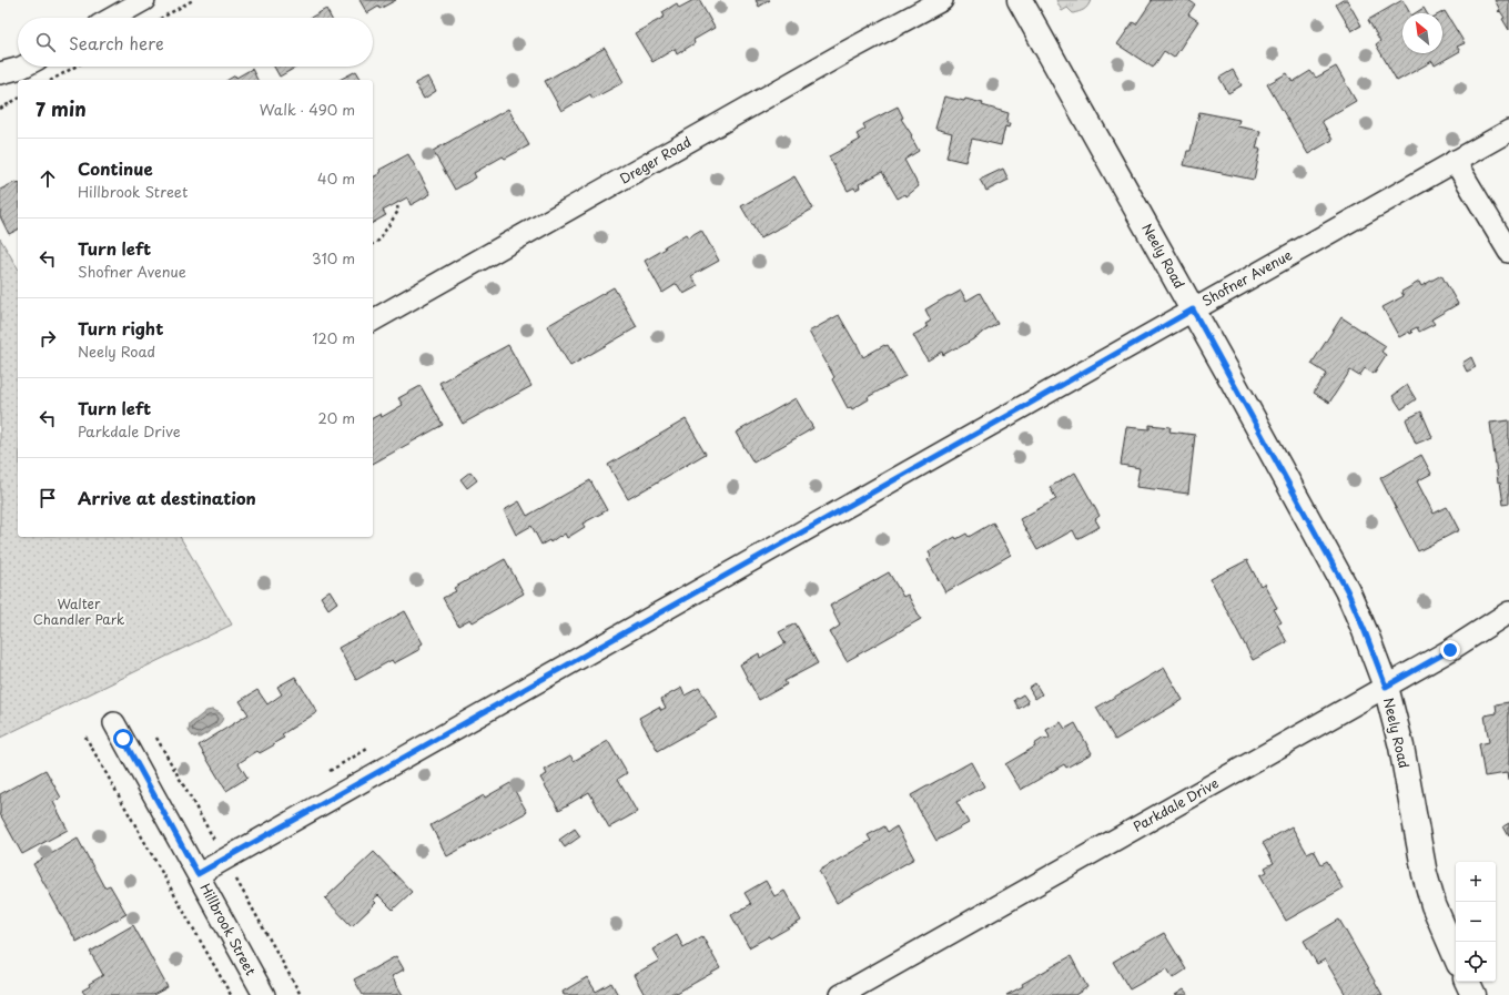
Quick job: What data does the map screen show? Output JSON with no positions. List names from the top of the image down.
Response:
{
  "streets": {
    "street": [
      "Dreger Road",
      "Neely Road",
      "Shofner Avenue",
      "Parkdale Drive",
      "Hillbrook Street"
    ]
  },
  "crossings": [
    ["Neely Road", "Shofner Avenue"],
    ["Neely Road", "Parkdale Drive"],
    ["Shofner Avenue", "Hillbrook Street"]
  ],
  "parks": ["Walter Chandler Park"],
  "north": "top left",
  "page": {
    "search": "Search here",
    "heading": ["7 min", "Walk · 490 m"],
    "list": [
      ["Continue", "Hillbrook Street", "40 m"],
      ["Turn left", "Shofner Avenue", "310 m"],
      ["Turn right", "Neely Road", "120 m"],
      ["Turn left", "Parkdale Drive", "20 m"],
      "Arrive at destination"
    ],
    "map_buttons": ["+", "−"]
  }
}
